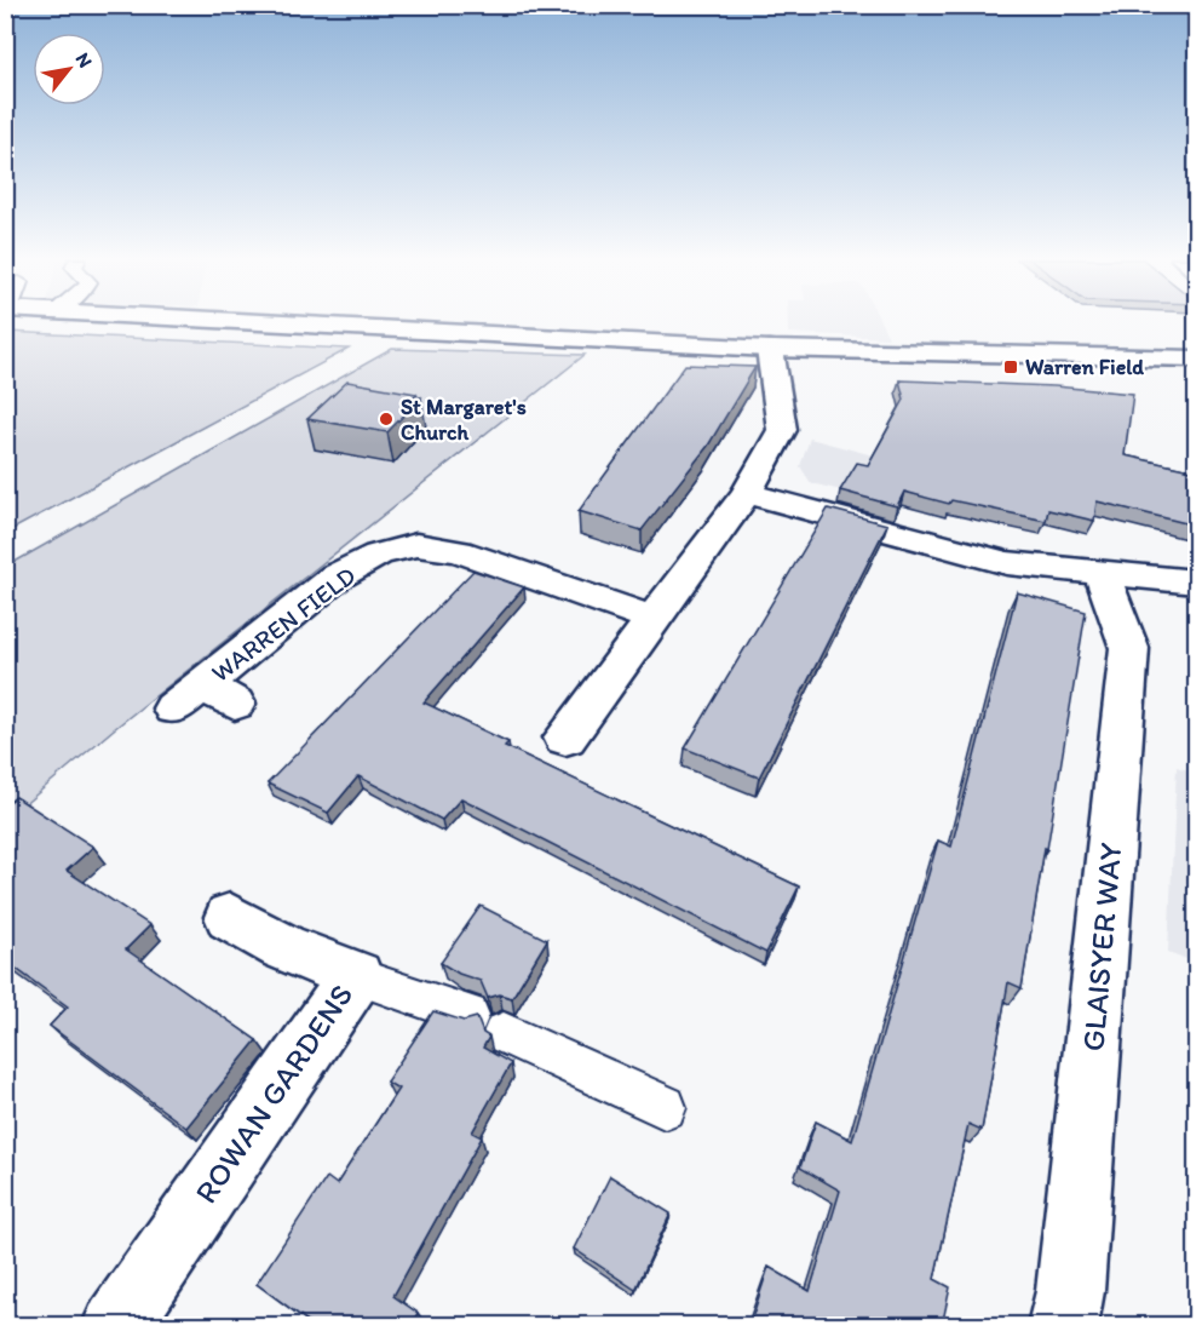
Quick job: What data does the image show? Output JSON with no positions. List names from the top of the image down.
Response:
{
  "streets": {
    "street": ["WARREN FIELD", "GLAISYER WAY", "ROWAN GARDENS"]
  },
  "places": {
    "transit": ["Warren Field"],
    "other": ["St Margaret's Church"]
  },
  "north": "top right"
}
